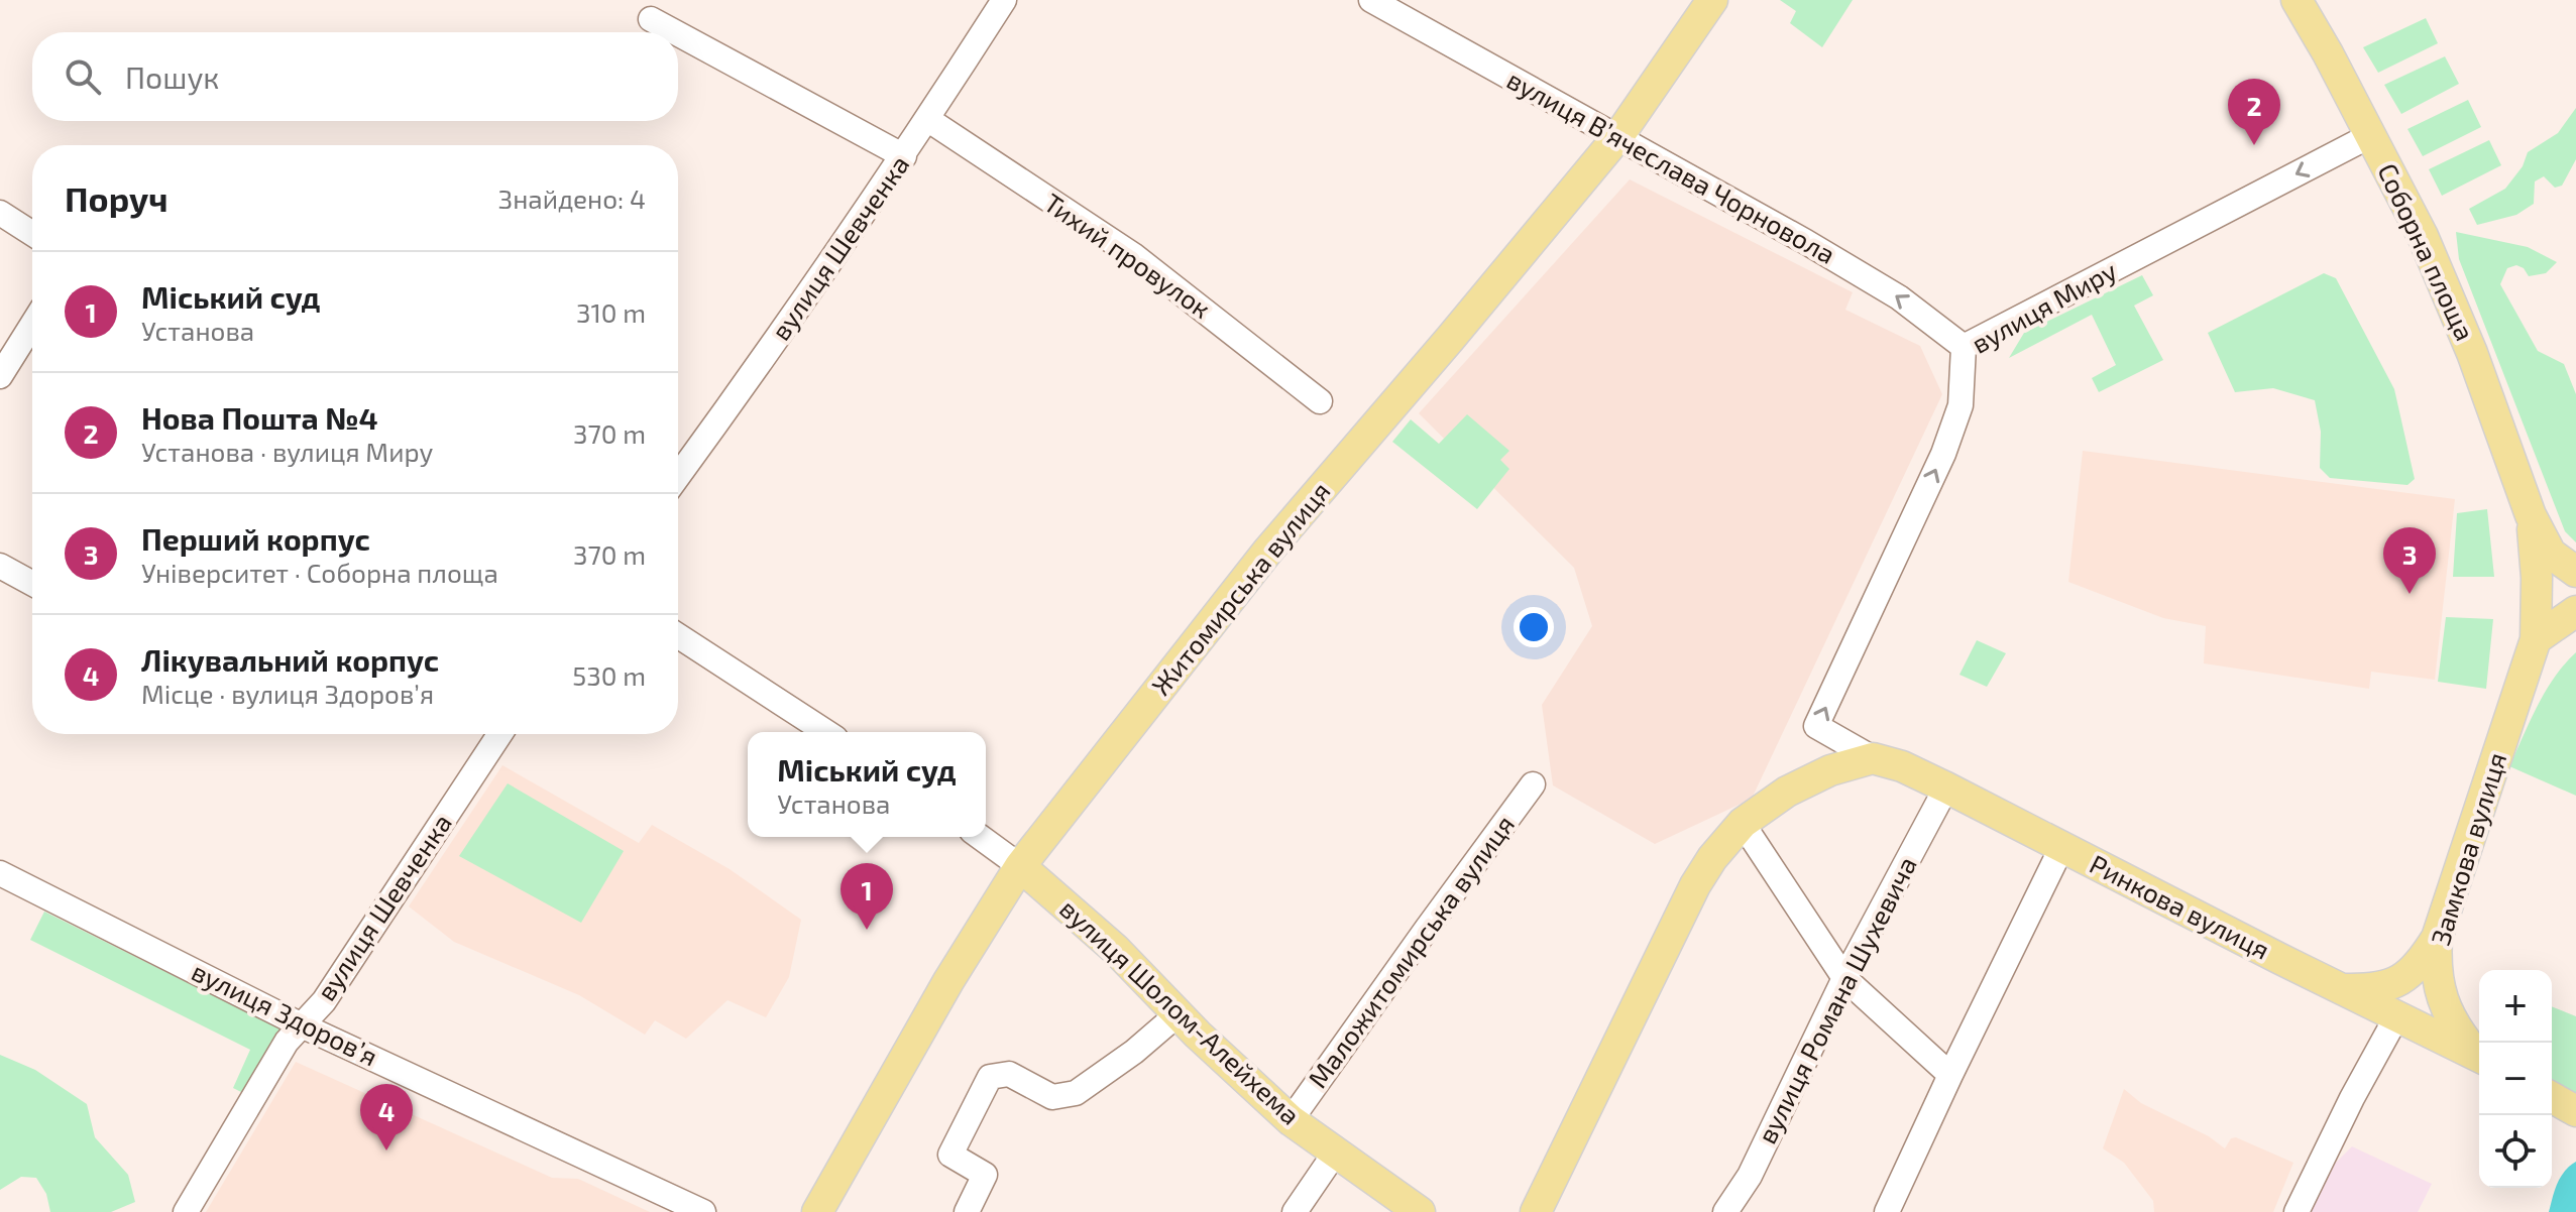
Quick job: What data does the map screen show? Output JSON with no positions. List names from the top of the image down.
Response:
{
  "streets": {
    "main road": [
      "Соборна площа",
      "Житомирська вулиця",
      "Замкова вулиця",
      "Ринкова вулиця",
      "вулиця Шолом-Алейхема"
    ],
    "street": [
      "вулиця Вʼячеслава Чорновола",
      "вулиця Шевченка",
      "Тихий провулок",
      "вулиця Миру",
      "Маложитомирська вулиця",
      "вулиця Романа Шухевича",
      "вулиця Здоровʼя"
    ]
  },
  "crossings": [
    ["вулиця Вʼячеслава Чорновола", "вулиця Миру"],
    ["вулиця Вʼячеслава Чорновола", "Житомирська вулиця"],
    ["вулиця Шевченка", "Тихий провулок"],
    ["вулиця Шевченка", "вулиця Здоровʼя"],
    ["Соборна площа", "вулиця Миру"],
    ["Соборна площа", "Замкова вулиця"],
    ["вулиця Миру", "Ринкова вулиця"],
    ["Житомирська вулиця", "вулиця Шолом-Алейхема"],
    ["Ринкова вулиця", "вулиця Романа Шухевича"],
    ["Маложитомирська вулиця", "вулиця Шолом-Алейхема"]
  ],
  "one_way": ["вулиця Вʼячеслава Чорновола"],
  "page": {
    "search": "Пошук",
    "pins": [
      "2",
      "3",
      "1",
      "4"
    ],
    "heading": ["Поруч", "Знайдено: 4"],
    "list": [
      {
        "mark": "1",
        "name": "Міський суд",
        "note": "Установа",
        "value": "310 m"
      },
      {
        "mark": "2",
        "name": "Нова Пошта №4",
        "note": "Установа · вулиця Миру",
        "value": "370 m"
      },
      {
        "mark": "3",
        "name": "Перший корпус",
        "note": "Університет · Соборна площа",
        "value": "370 m"
      },
      {
        "mark": "4",
        "name": "Лікувальний корпус",
        "note": "Місце · вулиця Здоровʼя",
        "value": "530 m"
      }
    ],
    "popup": ["Міський суд", "Установа"],
    "map_buttons": ["+", "−"]
  }
}
